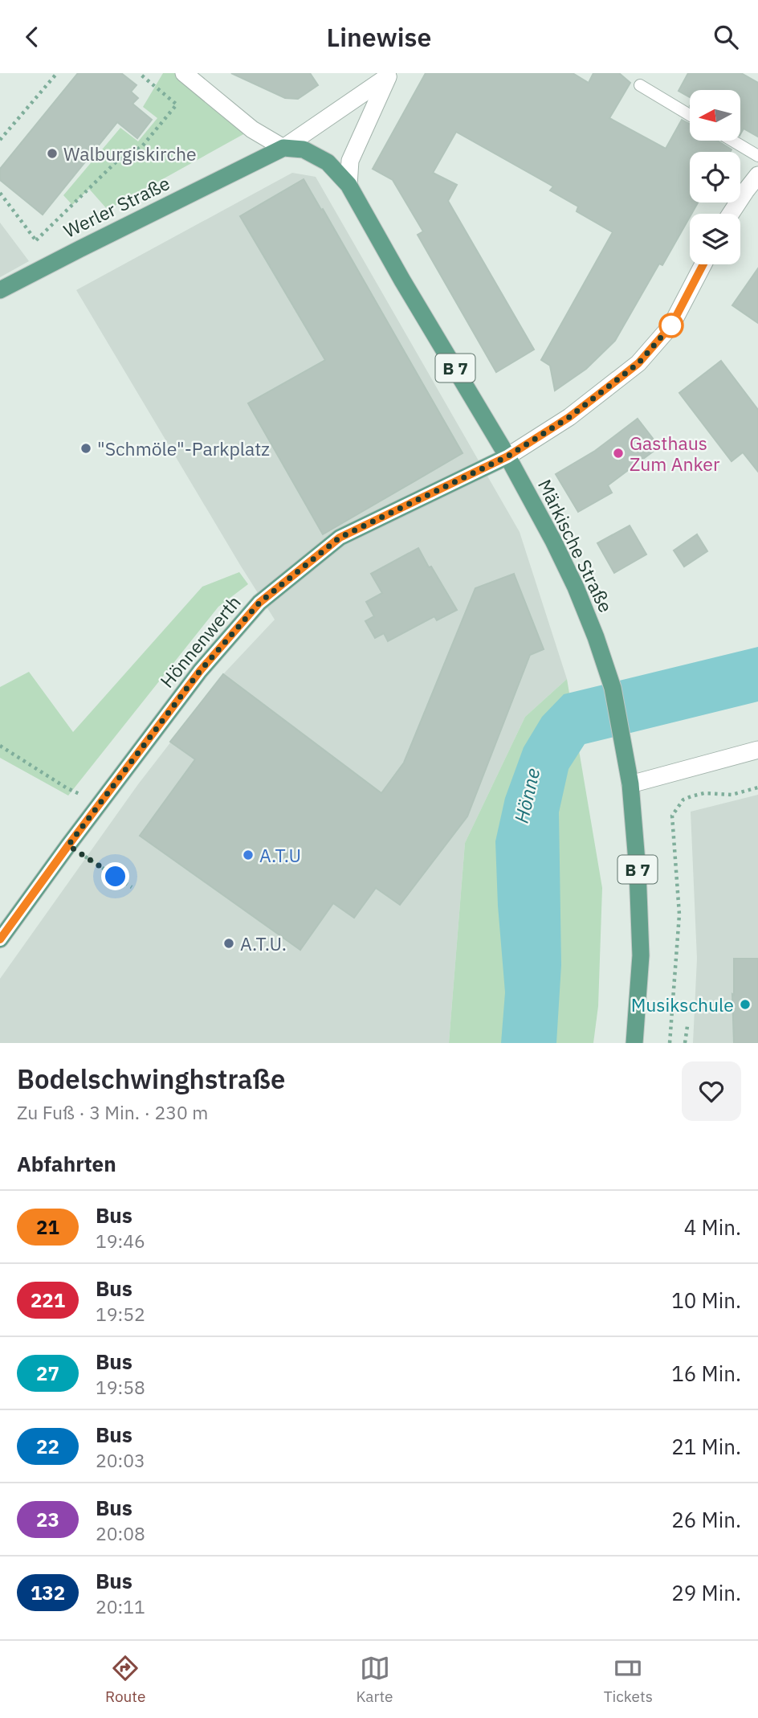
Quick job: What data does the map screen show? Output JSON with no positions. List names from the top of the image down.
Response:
{
  "streets": {
    "main road": [
      "Werler Straße",
      "B 7",
      "Märkische Straße",
      "Hönnenwerth"
    ]
  },
  "crossings": [
    ["Werler Straße", "Märkische Straße"],
    ["Märkische Straße", "Hönnenwerth"]
  ],
  "water": ["Hönne"],
  "places": [
    "Walburgiskirche",
    "\"Schmöle\"-Parkplatz",
    "Gasthaus Zum Anker",
    "A.T.U",
    "A.T.U.",
    "Musikschule"
  ],
  "lines": ["bus line 21"],
  "north": "left",
  "page": {
    "header": "Linewise",
    "heading": [
      ["Bodelschwinghstraße", "Zu Fuß · 3 Min. · 230 m"],
      "Abfahrten"
    ],
    "list": [
      {
        "mark": "21",
        "name": "Bus",
        "note": "19:46",
        "value": "4 Min."
      },
      {
        "mark": "221",
        "name": "Bus",
        "note": "19:52",
        "value": "10 Min."
      },
      {
        "mark": "27",
        "name": "Bus",
        "note": "19:58",
        "value": "16 Min."
      },
      {
        "mark": "22",
        "name": "Bus",
        "note": "20:03",
        "value": "21 Min."
      },
      {
        "mark": "23",
        "name": "Bus",
        "note": "20:08",
        "value": "26 Min."
      },
      {
        "mark": "132",
        "name": "Bus",
        "note": "20:11",
        "value": "29 Min."
      }
    ],
    "tabs": ["Route", "Karte", "Tickets"]
  }
}
